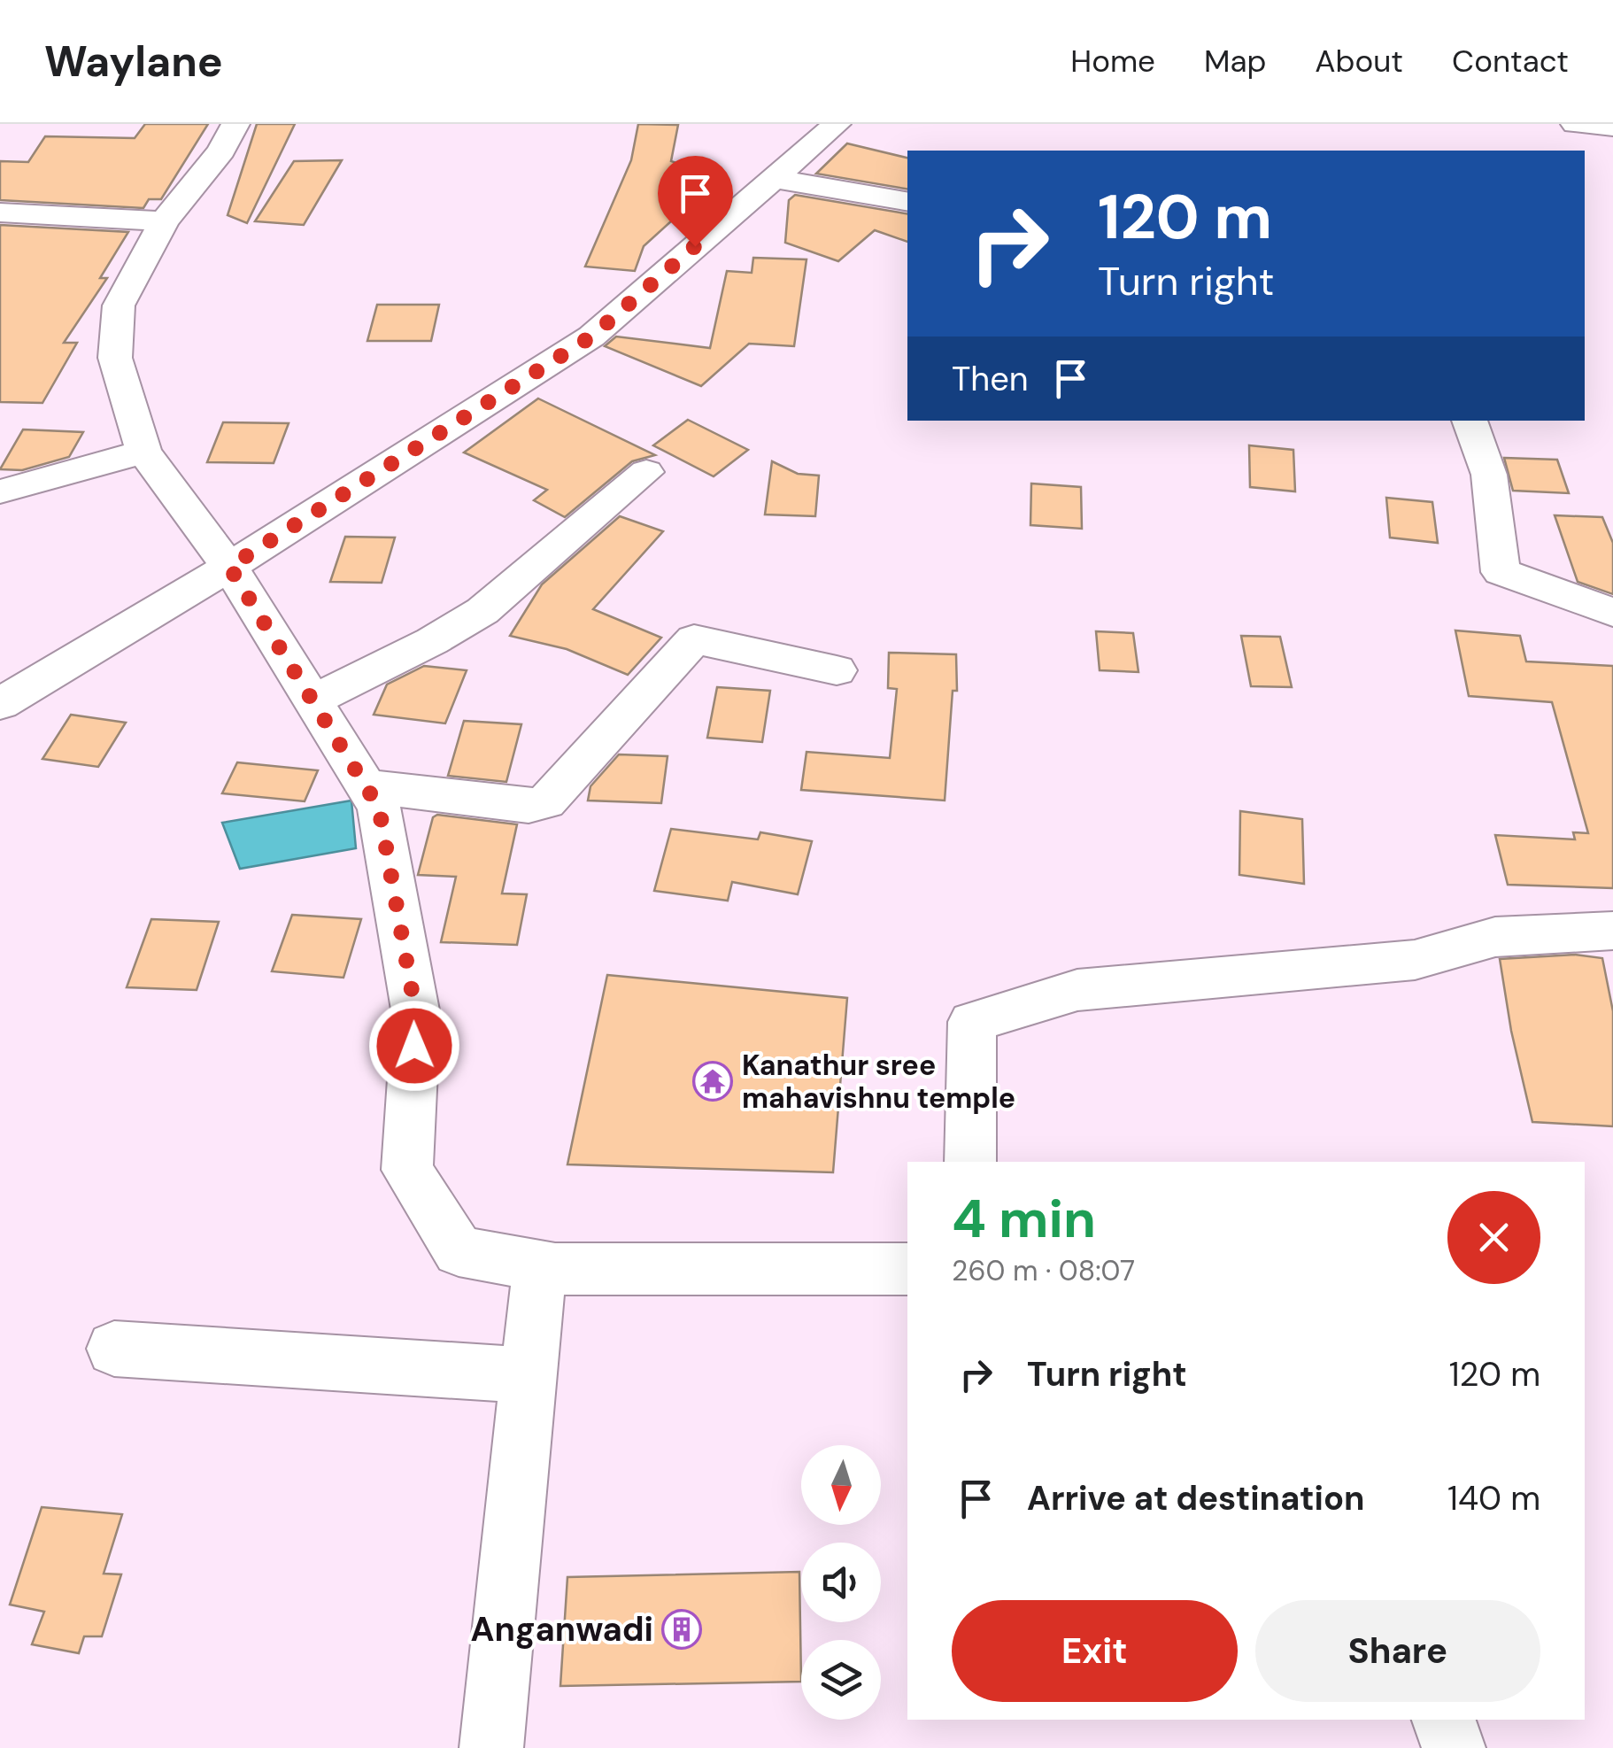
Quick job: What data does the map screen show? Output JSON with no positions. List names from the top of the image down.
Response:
{
  "places": {
    "temple": ["Kanathur sree mahavishnu temple"],
    "building": ["Anganwadi"]
  },
  "north": "bottom",
  "page": {
    "header": "Waylane",
    "nav": [
      "Home",
      "Map",
      "About",
      "Contact"
    ],
    "turn": ["120 m", "Turn right"],
    "then": "Then",
    "heading": ["4 min", "260 m · 08:07"],
    "list": [
      {
        "name": "Turn right",
        "value": "120 m"
      },
      {
        "name": "Arrive at destination",
        "value": "140 m"
      }
    ],
    "buttons": ["Exit", "Share"]
  }
}
